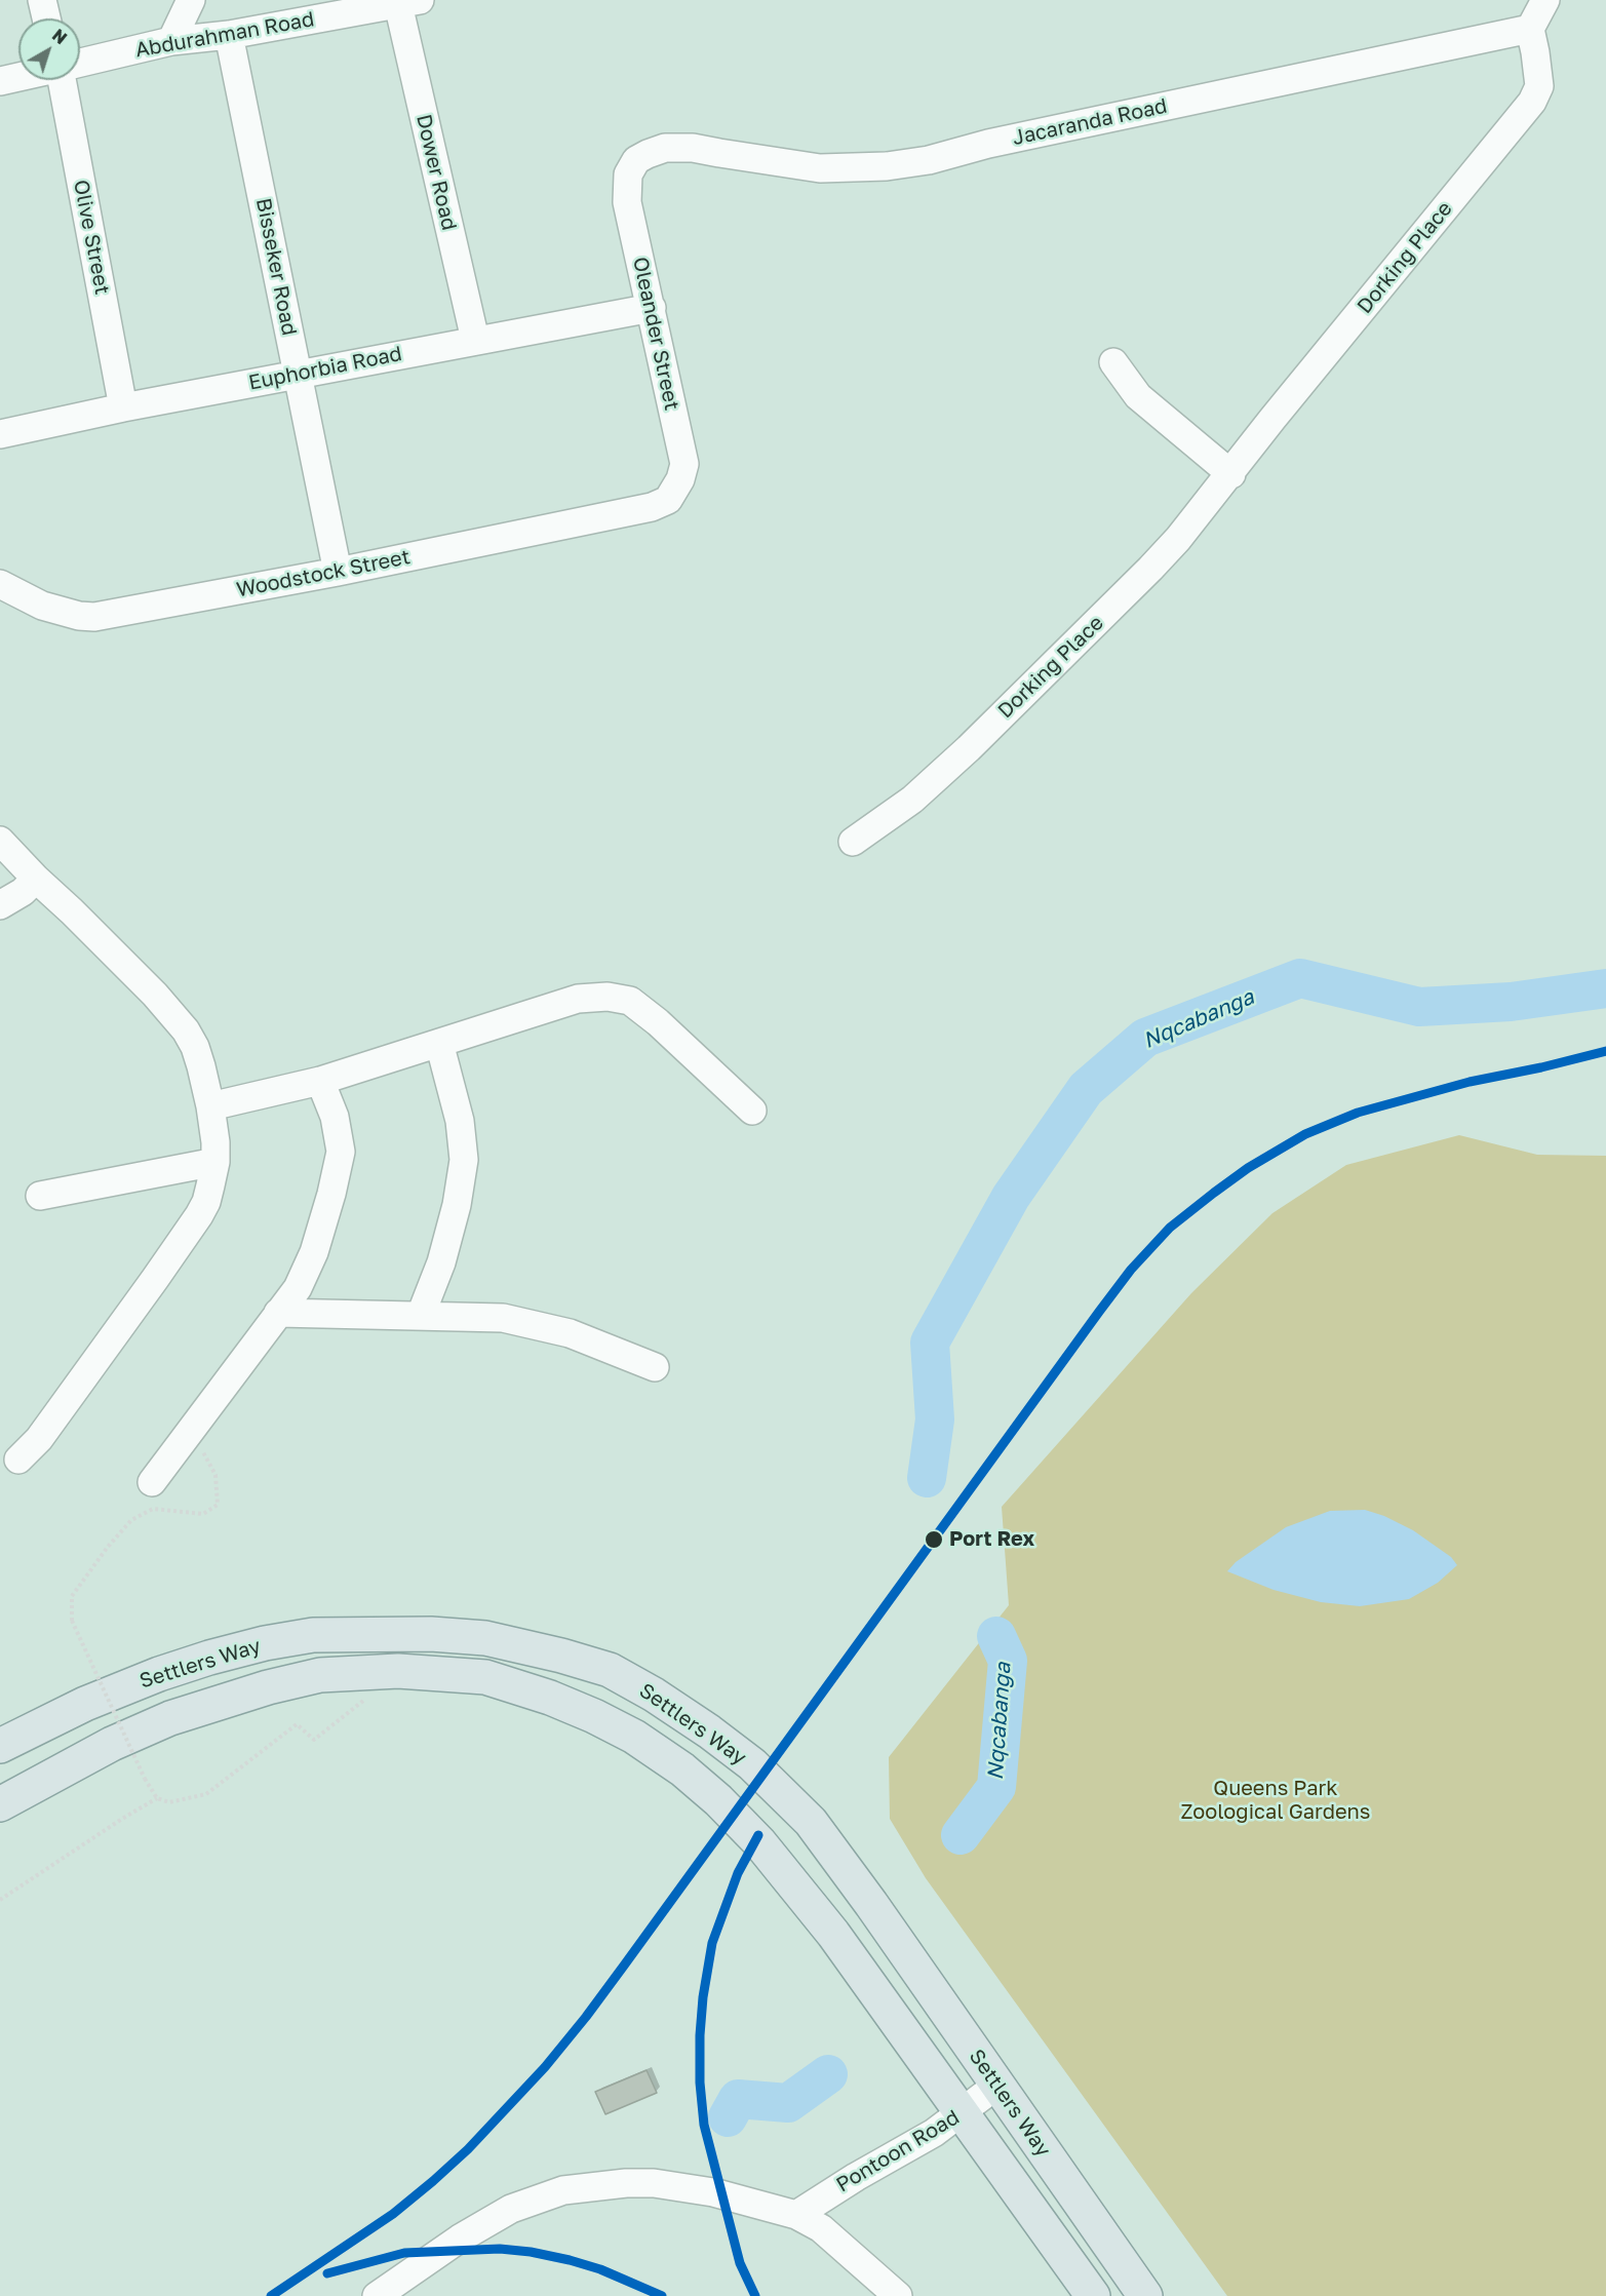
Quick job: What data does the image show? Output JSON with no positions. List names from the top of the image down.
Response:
{
  "streets": {
    "main road": ["Settlers Way"],
    "street": [
      "Abdurahman Road",
      "Jacaranda Road",
      "Dower Road",
      "Olive Street",
      "Dorking Place",
      "Bisseker Road",
      "Oleander Street",
      "Euphorbia Road",
      "Woodstock Street",
      "Pontoon Road"
    ]
  },
  "crossings": [
    ["Abdurahman Road", "Dower Road"],
    ["Abdurahman Road", "Bisseker Road"],
    ["Jacaranda Road", "Dorking Place"],
    ["Jacaranda Road", "Oleander Street"],
    ["Dower Road", "Euphorbia Road"],
    ["Olive Street", "Euphorbia Road"],
    ["Bisseker Road", "Euphorbia Road"],
    ["Bisseker Road", "Woodstock Street"],
    ["Oleander Street", "Euphorbia Road"],
    ["Oleander Street", "Woodstock Street"],
    ["Settlers Way", "Pontoon Road"]
  ],
  "water": ["Nqcabanga"],
  "parks": ["Queens Park Zoological Gardens"],
  "places": ["Port Rex"],
  "north": "top right"
}
